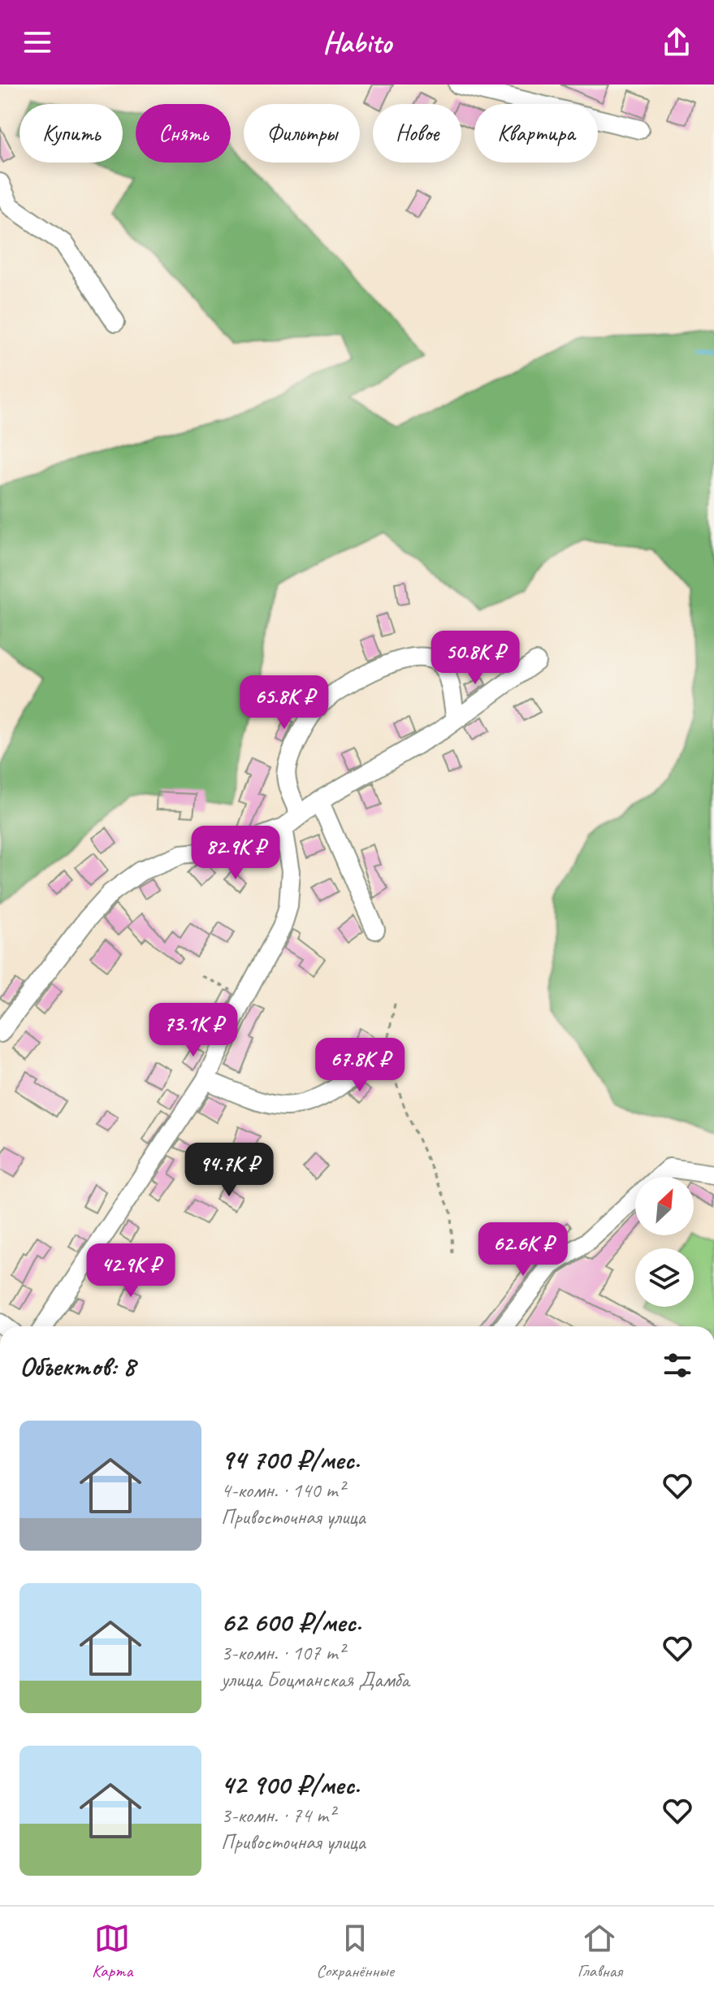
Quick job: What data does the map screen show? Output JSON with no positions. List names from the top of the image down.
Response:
{
  "north": "top right",
  "page": {
    "header": "Habito",
    "chip": [
      "Купить",
      "Снять",
      "Фильтры",
      "Новое",
      "Квартира"
    ],
    "price": [
      "50.8K ₽",
      "65.8K ₽",
      "82.9K ₽",
      "73.1K ₽",
      "67.8K ₽",
      "94.7K ₽",
      "62.6K ₽",
      "42.9K ₽"
    ],
    "heading": "Объектов: 8",
    "list": [
      {
        "name": "94 700 ₽/мес.",
        "note": "4-комн. · 140 m² · Привосточная улица"
      },
      {
        "name": "62 600 ₽/мес.",
        "note": "3-комн. · 107 m² · улица Боцманская Дамба"
      },
      {
        "name": "42 900 ₽/мес.",
        "note": "3-комн. · 74 m² · Привосточная улица"
      }
    ],
    "tabs": ["Карта", "Сохранённые", "Главная"]
  }
}
